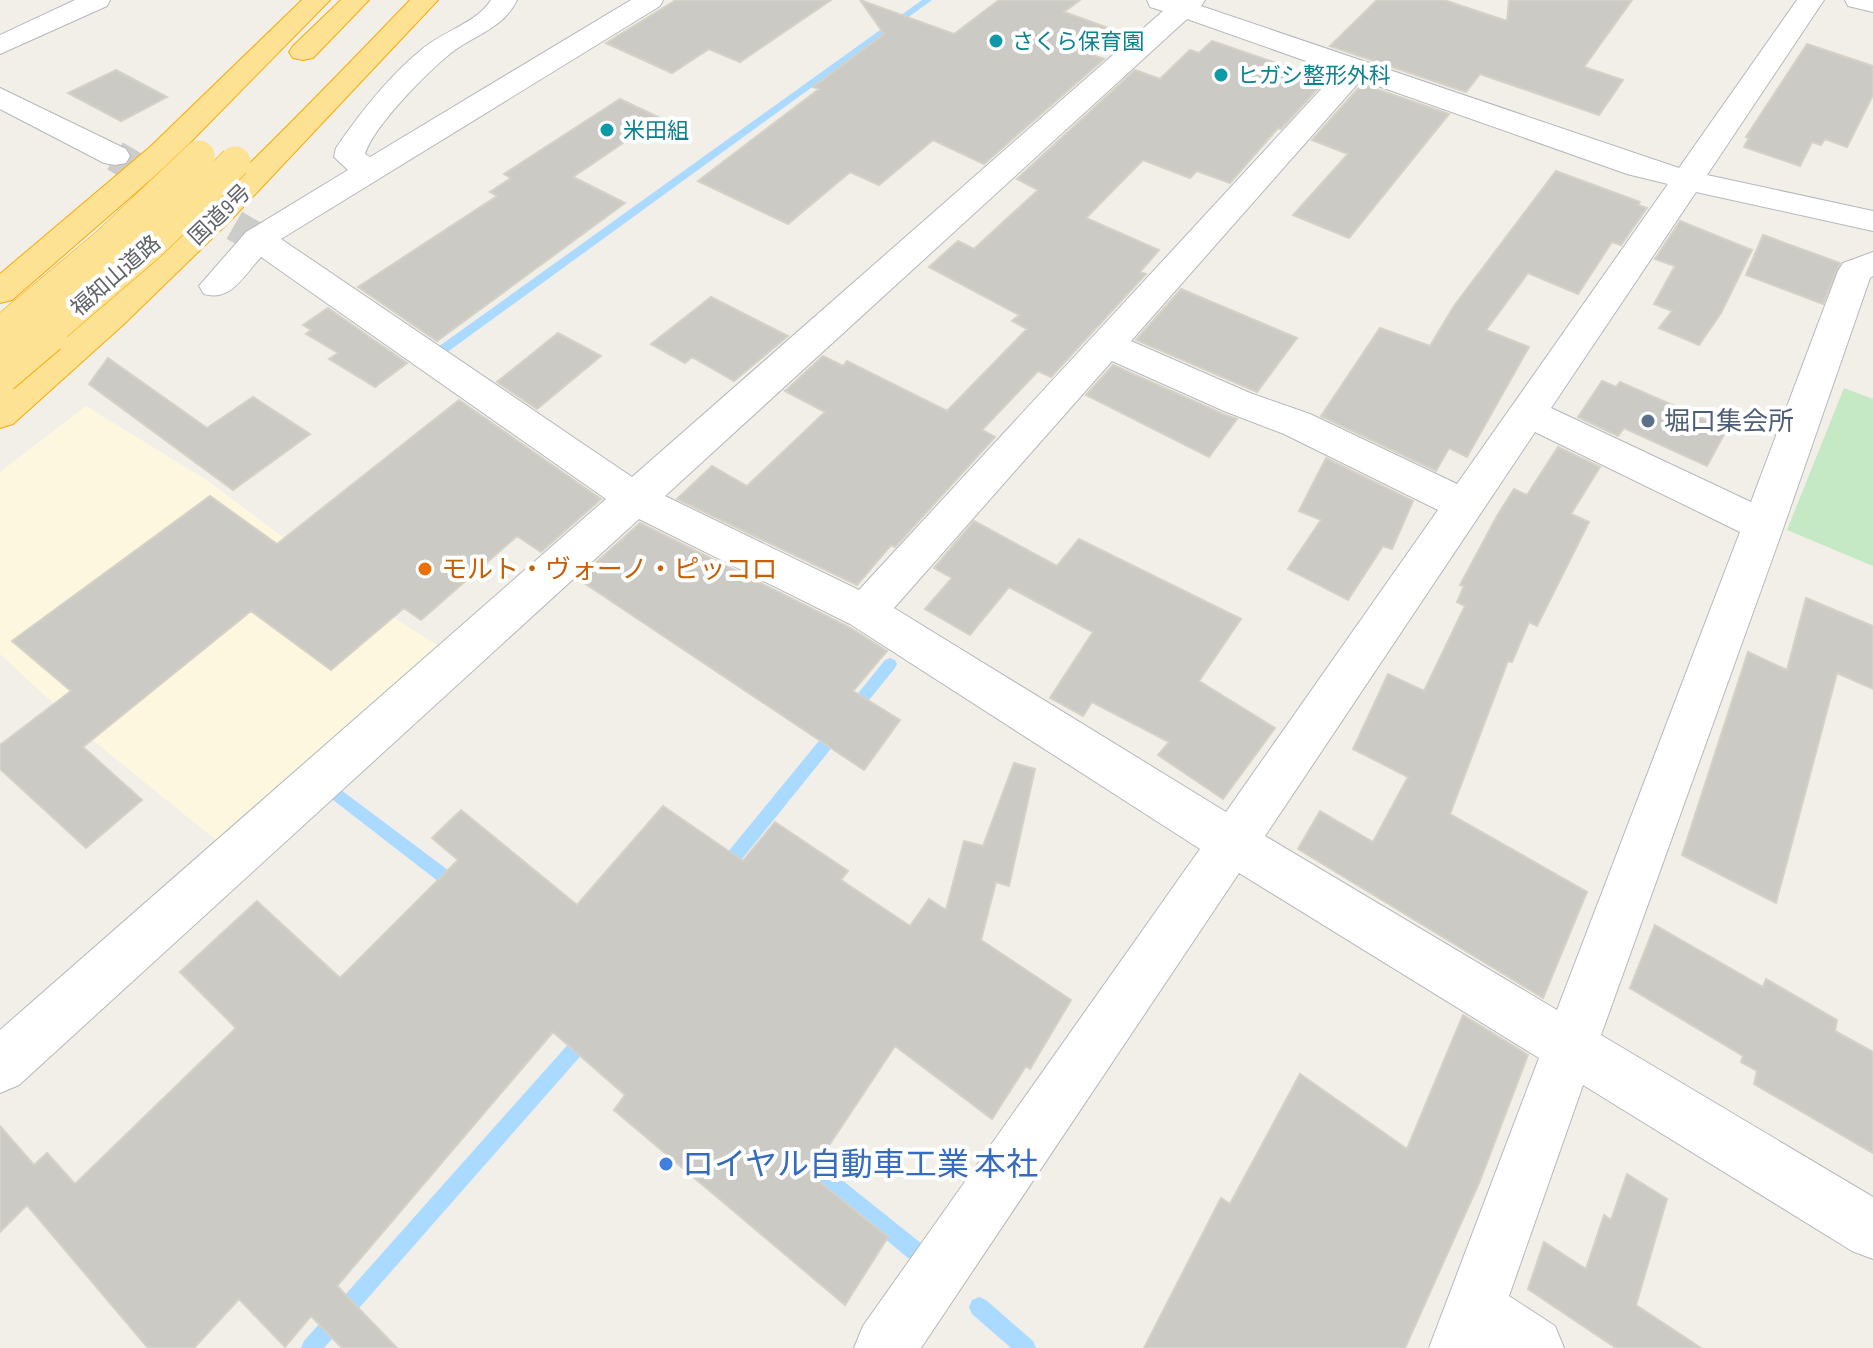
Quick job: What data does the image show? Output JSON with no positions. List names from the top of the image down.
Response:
{
  "streets": {
    "highway": ["国道9号", "福知山道路"]
  },
  "places": [
    "さくら保育園",
    "ヒガシ整形外科",
    "米田組",
    "堀口集会所",
    "モルト・ヴォーノ・ピッコロ",
    "ロイヤル自動車工業 本社"
  ]
}
